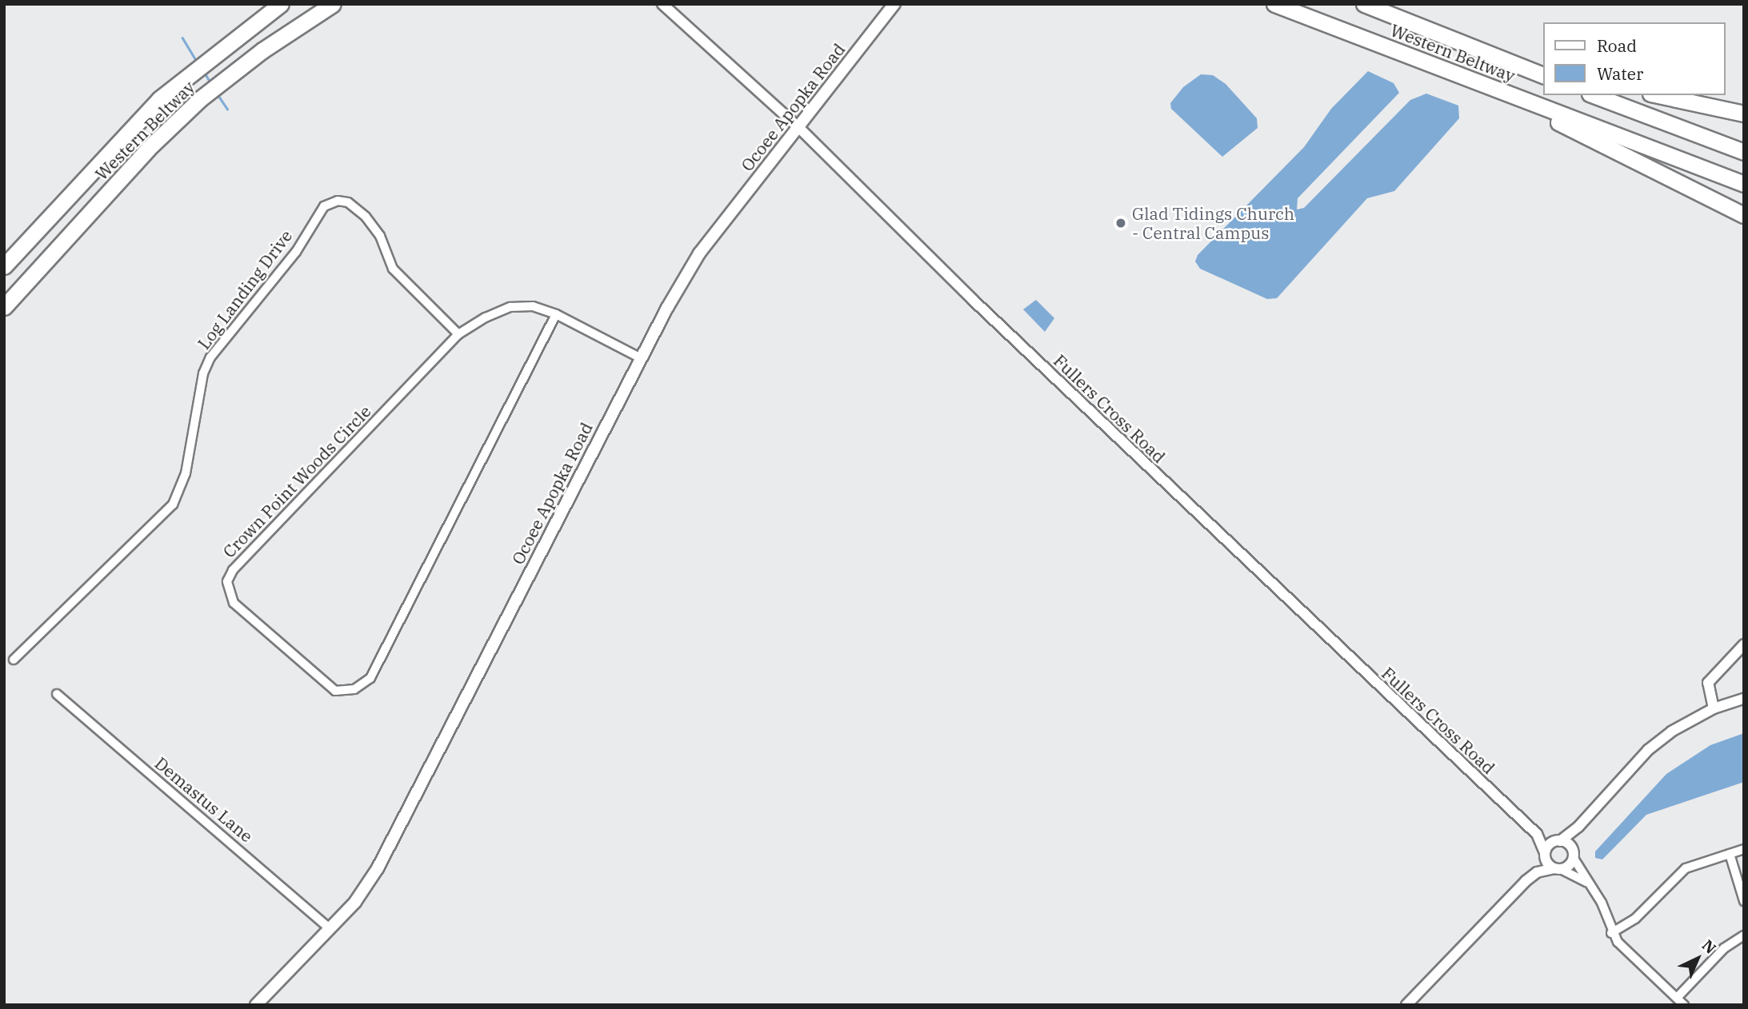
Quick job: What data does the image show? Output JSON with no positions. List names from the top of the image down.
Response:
{
  "streets": {
    "highway": ["Western Beltway"],
    "main road": ["Ocoee Apopka Road"],
    "street": [
      "Log Landing Drive",
      "Fullers Cross Road",
      "Crown Point Woods Circle",
      "Demastus Lane"
    ]
  },
  "crossings": [
    ["Ocoee Apopka Road", "Fullers Cross Road"],
    ["Ocoee Apopka Road", "Crown Point Woods Circle"],
    ["Ocoee Apopka Road", "Demastus Lane"],
    ["Log Landing Drive", "Crown Point Woods Circle"]
  ],
  "places": ["Glad Tidings Church - Central Campus"],
  "legend": ["Road", "Water"],
  "north": "top right"
}
